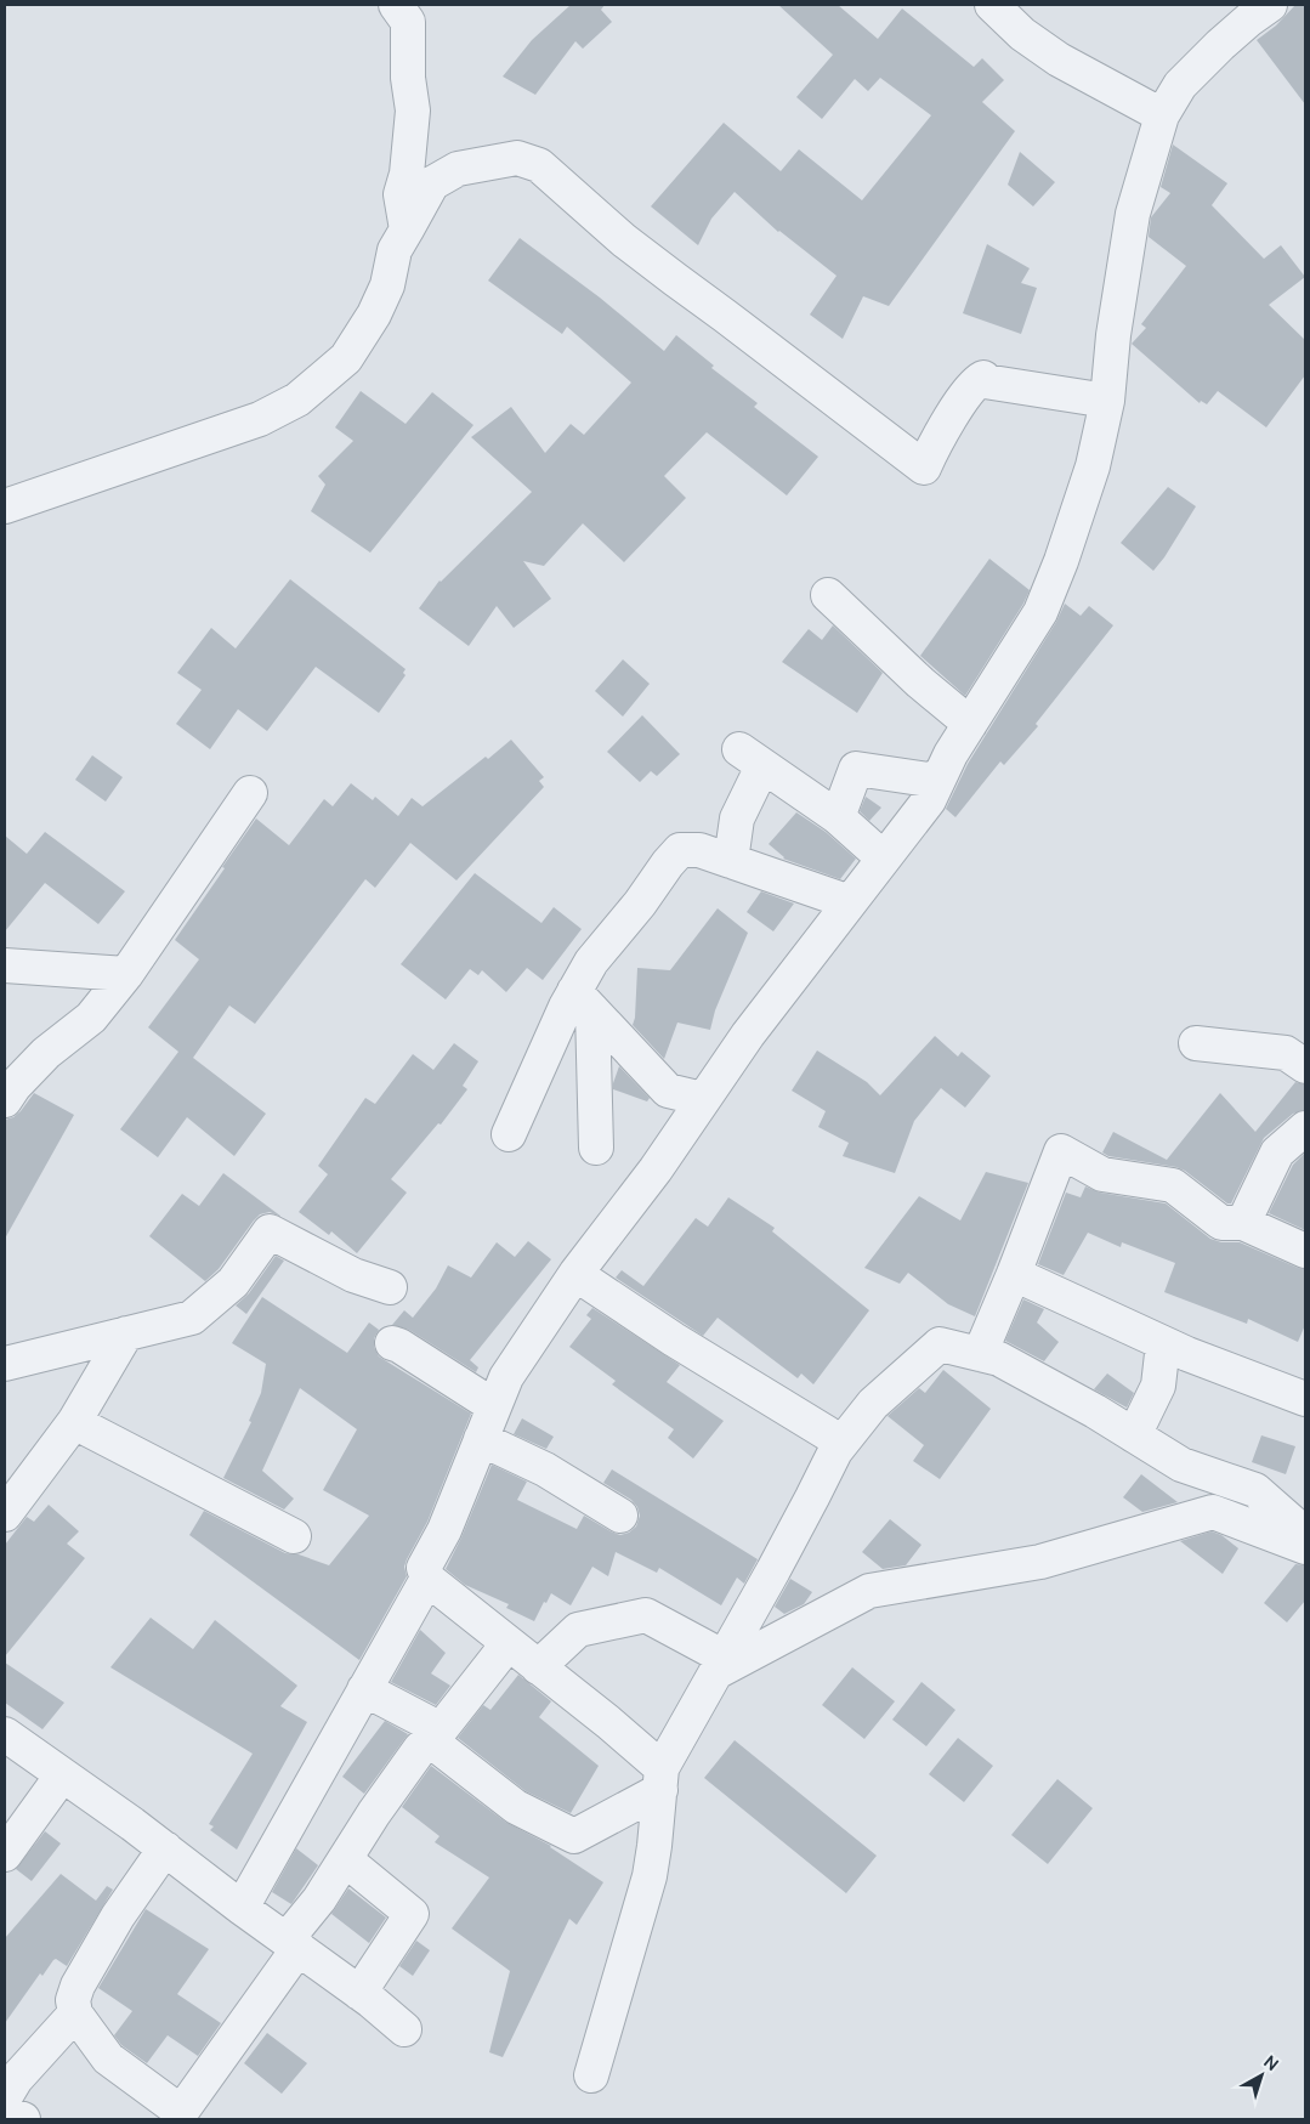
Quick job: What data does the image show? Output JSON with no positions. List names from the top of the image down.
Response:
{
  "north": "top right"
}
